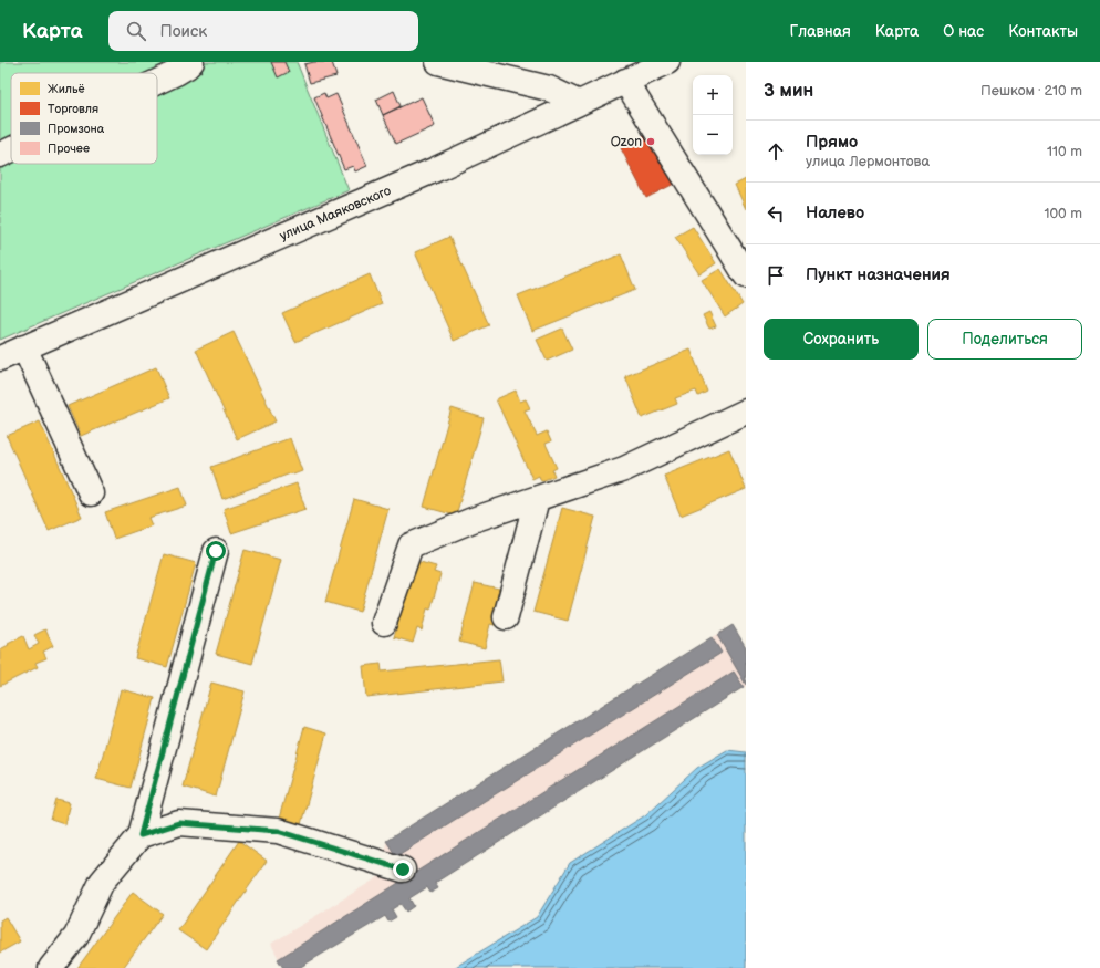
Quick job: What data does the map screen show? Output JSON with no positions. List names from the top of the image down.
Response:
{
  "streets": {
    "street": ["улица Маяковского"]
  },
  "places": ["Ozon"],
  "legend": [
    "Жильё",
    "Торговля",
    "Промзона",
    "Прочее"
  ],
  "page": {
    "header": "Карта",
    "search": "Поиск",
    "nav": [
      "Главная",
      "Карта",
      "О нас",
      "Контакты"
    ],
    "heading": ["3 мин", "Пешком · 210 m"],
    "map_buttons": ["+", "−"],
    "list": [
      ["Прямо", "улица Лермонтова", "110 m"],
      ["Налево", "100 m"],
      "Пункт назначения"
    ],
    "buttons": ["Сохранить", "Поделиться"]
  }
}
